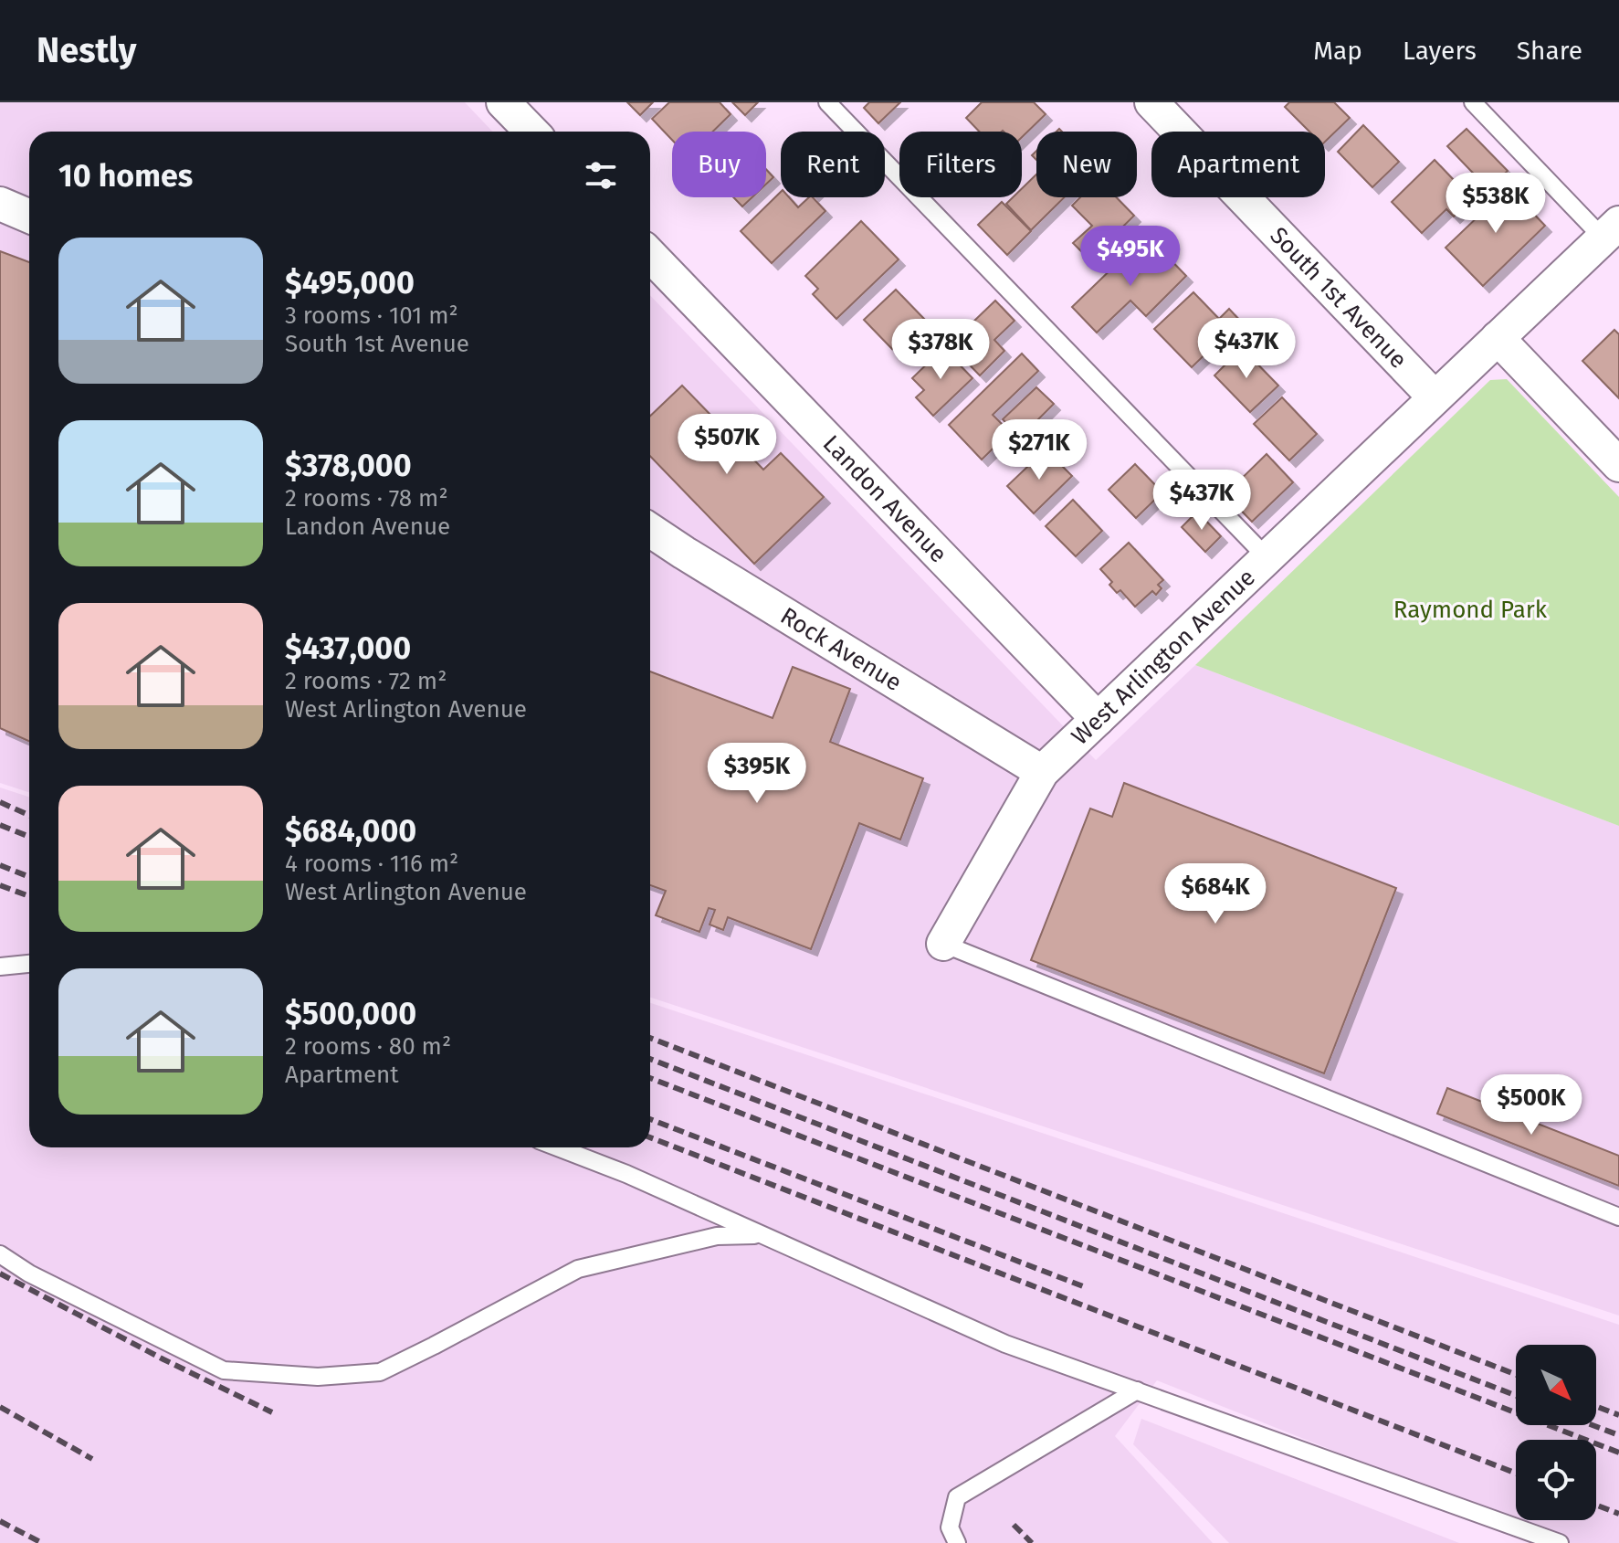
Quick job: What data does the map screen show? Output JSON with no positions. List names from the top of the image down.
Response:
{
  "streets": {
    "street": [
      "South 1st Avenue",
      "Landon Avenue",
      "Rock Avenue",
      "West Arlington Avenue"
    ]
  },
  "crossings": [
    ["South 1st Avenue", "West Arlington Avenue"],
    ["Landon Avenue", "West Arlington Avenue"],
    ["Rock Avenue", "West Arlington Avenue"]
  ],
  "parks": ["Raymond Park"],
  "north": "bottom right",
  "page": {
    "header": "Nestly",
    "nav": ["Map", "Layers", "Share"],
    "chip": [
      "Buy",
      "Rent",
      "Filters",
      "New",
      "Apartment"
    ],
    "heading": "10 homes",
    "price": [
      "$538K",
      "$495K",
      "$437K",
      "$378K",
      "$507K",
      "$271K",
      "$437K",
      "$395K",
      "$684K",
      "$500K"
    ],
    "list": [
      {
        "name": "$495,000",
        "note": "3 rooms · 101 m² · South 1st Avenue"
      },
      {
        "name": "$378,000",
        "note": "2 rooms · 78 m² · Landon Avenue"
      },
      {
        "name": "$437,000",
        "note": "2 rooms · 72 m² · West Arlington Avenue"
      },
      {
        "name": "$684,000",
        "note": "4 rooms · 116 m² · West Arlington Avenue"
      },
      {
        "name": "$500,000",
        "note": "2 rooms · 80 m² · Apartment"
      }
    ]
  }
}
